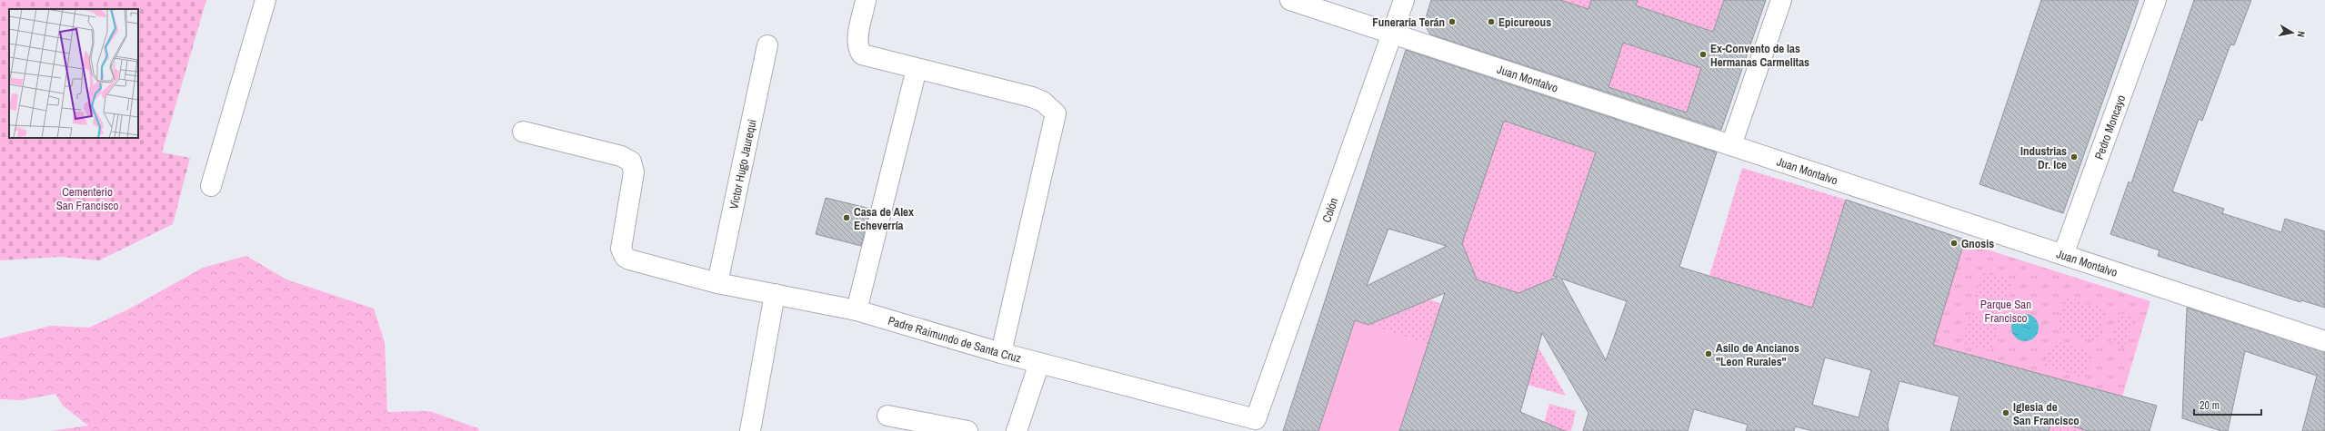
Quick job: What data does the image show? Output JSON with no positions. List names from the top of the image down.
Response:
{
  "streets": {
    "street": [
      "Juan Montalvo",
      "Pedro Moncayo",
      "Victor Hugo Jaurequi",
      "Colón",
      "Padre Raimundo de Santa Cruz"
    ]
  },
  "crossings": [
    ["Juan Montalvo", "Pedro Moncayo"],
    ["Juan Montalvo", "Colón"],
    ["Victor Hugo Jaurequi", "Padre Raimundo de Santa Cruz"],
    ["Colón", "Padre Raimundo de Santa Cruz"]
  ],
  "parks": ["Cementerio San Francisco", "Parque San Francisco"],
  "places": [
    "Funeraria Terán",
    "Epicureous",
    "Ex-Convento de las Hermanas Carmelitas",
    "Industrias Dr. Ice",
    "Casa de Alex Echeverría",
    "Gnosis",
    "Asilo de Ancianos \"Leon Rurales\"",
    "Iglesia de San Francisco"
  ],
  "scale_bar": "20 m",
  "north": "right"
}
